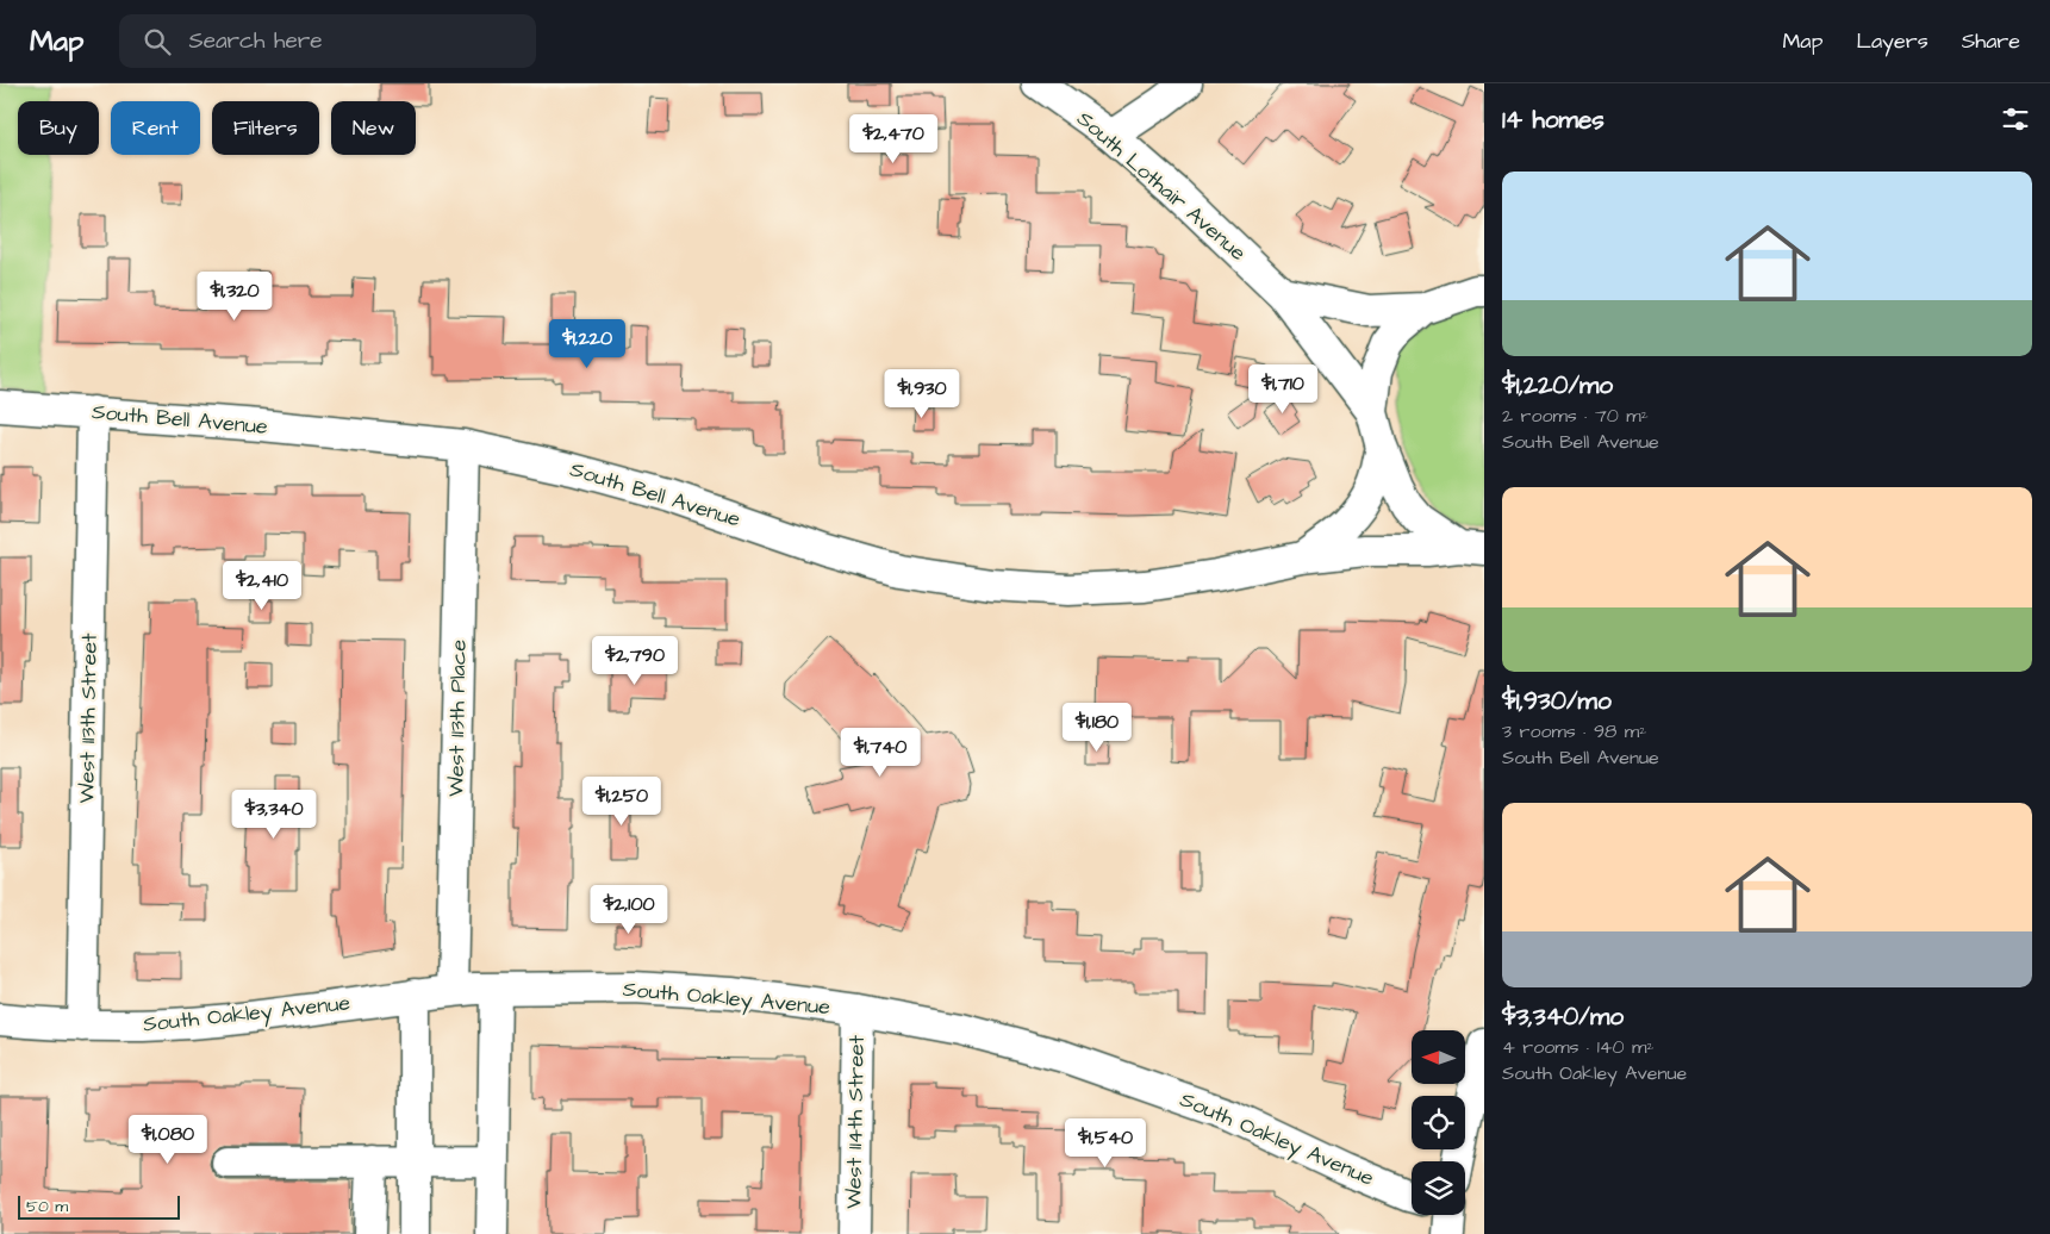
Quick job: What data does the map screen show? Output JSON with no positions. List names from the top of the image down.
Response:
{
  "streets": {
    "street": [
      "South Lothair Avenue",
      "South Bell Avenue",
      "West 113th Street",
      "West 113th Place",
      "South Oakley Avenue",
      "West 114th Street"
    ]
  },
  "crossings": [
    ["South Bell Avenue", "West 113th Street"],
    ["South Bell Avenue", "West 113th Place"],
    ["West 113th Street", "South Oakley Avenue"],
    ["West 113th Place", "South Oakley Avenue"],
    ["South Oakley Avenue", "West 114th Street"]
  ],
  "scale_bar": "50 m",
  "north": "left",
  "page": {
    "header": "Map",
    "search": "Search here",
    "nav": ["Map", "Layers", "Share"],
    "heading": "14 homes",
    "chip": [
      "Buy",
      "Rent",
      "Filters",
      "New"
    ],
    "price": [
      "$2,470",
      "$1,320",
      "$1,220",
      "$1,710",
      "$1,930",
      "$2,410",
      "$2,790",
      "$1,180",
      "$1,740",
      "$1,250",
      "$3,340",
      "$2,100",
      "$1,080",
      "$1,540"
    ],
    "list": [
      {
        "name": "$1,220/mo",
        "note": "2 rooms · 70 m² · South Bell Avenue"
      },
      {
        "name": "$1,930/mo",
        "note": "3 rooms · 98 m² · South Bell Avenue"
      },
      {
        "name": "$3,340/mo",
        "note": "4 rooms · 140 m² · South Oakley Avenue"
      }
    ],
    "scale": "50 m"
  }
}
